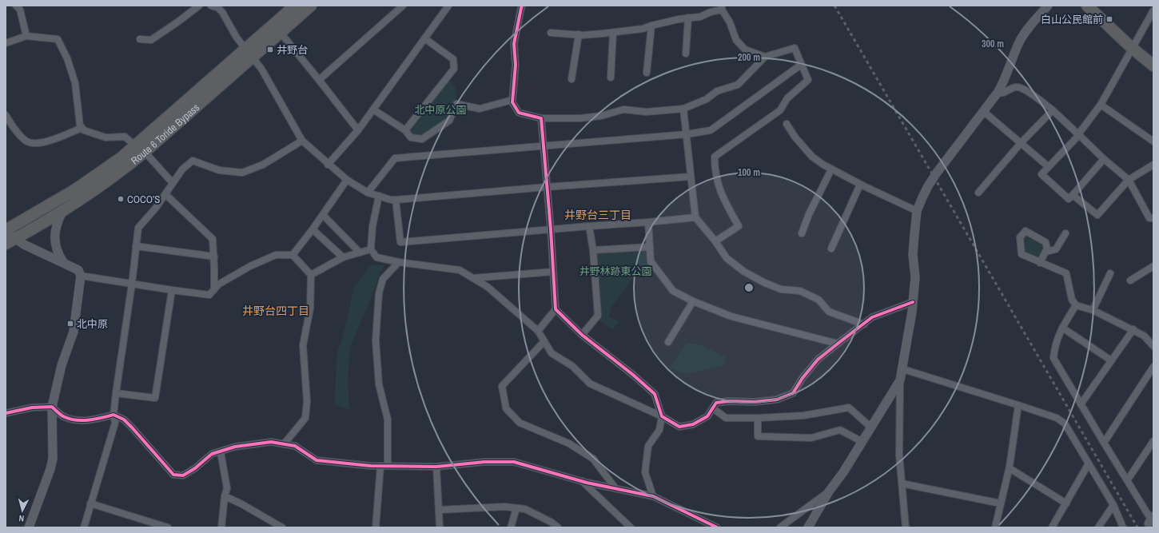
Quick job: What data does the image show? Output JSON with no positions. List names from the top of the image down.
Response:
{
  "streets": {
    "highway": ["Route 6 Toride Bypass"]
  },
  "districts": ["井野台三丁目", "井野台四丁目"],
  "parks": ["北中原公園", "井野林跡東公園"],
  "places": {
    "transit": ["白山公民館前", "井野台", "北中原"],
    "other": ["COCO’S"]
  },
  "north": "bottom",
  "rings": ["300 m", "200 m", "100 m"]
}
